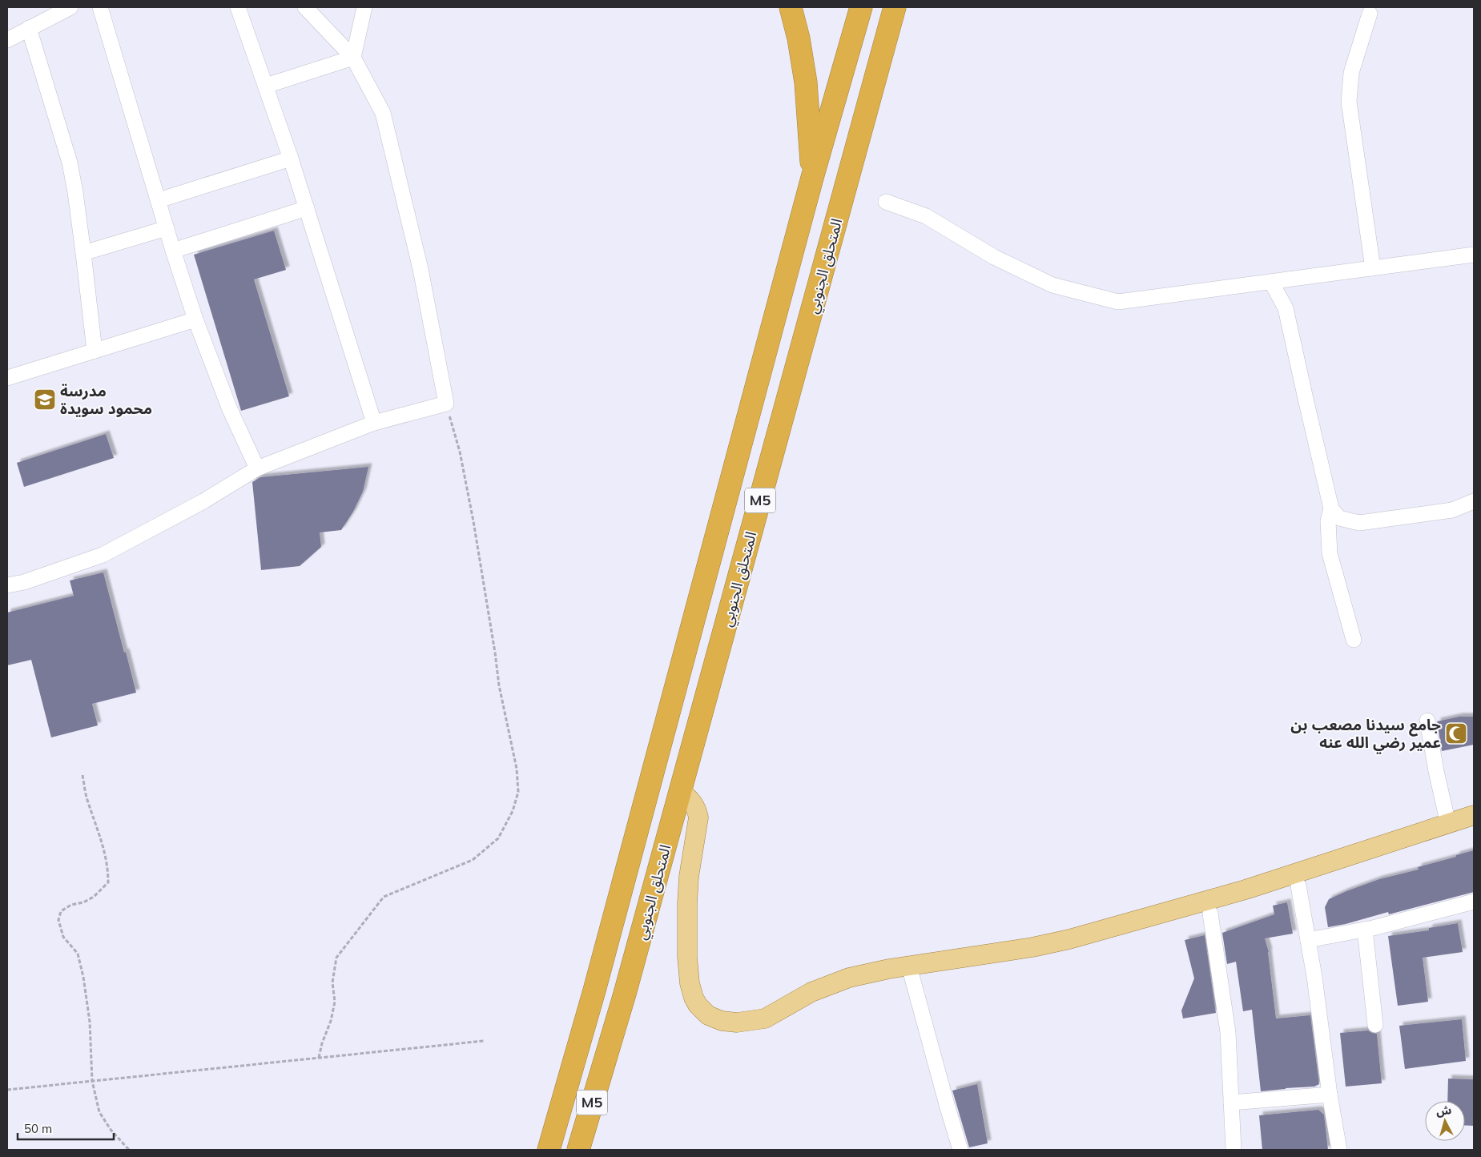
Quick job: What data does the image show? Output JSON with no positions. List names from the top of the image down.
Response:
{
  "streets": {
    "highway": ["المتحلق الجنوبي", "M5"]
  },
  "places": {
    "school or university": ["مدرسة محمود سويدة"],
    "mosque": ["جامع سيدنا مصعب بن عمير رضي الله عنه"]
  },
  "scale_bar": "50 m",
  "north": "top"
}
